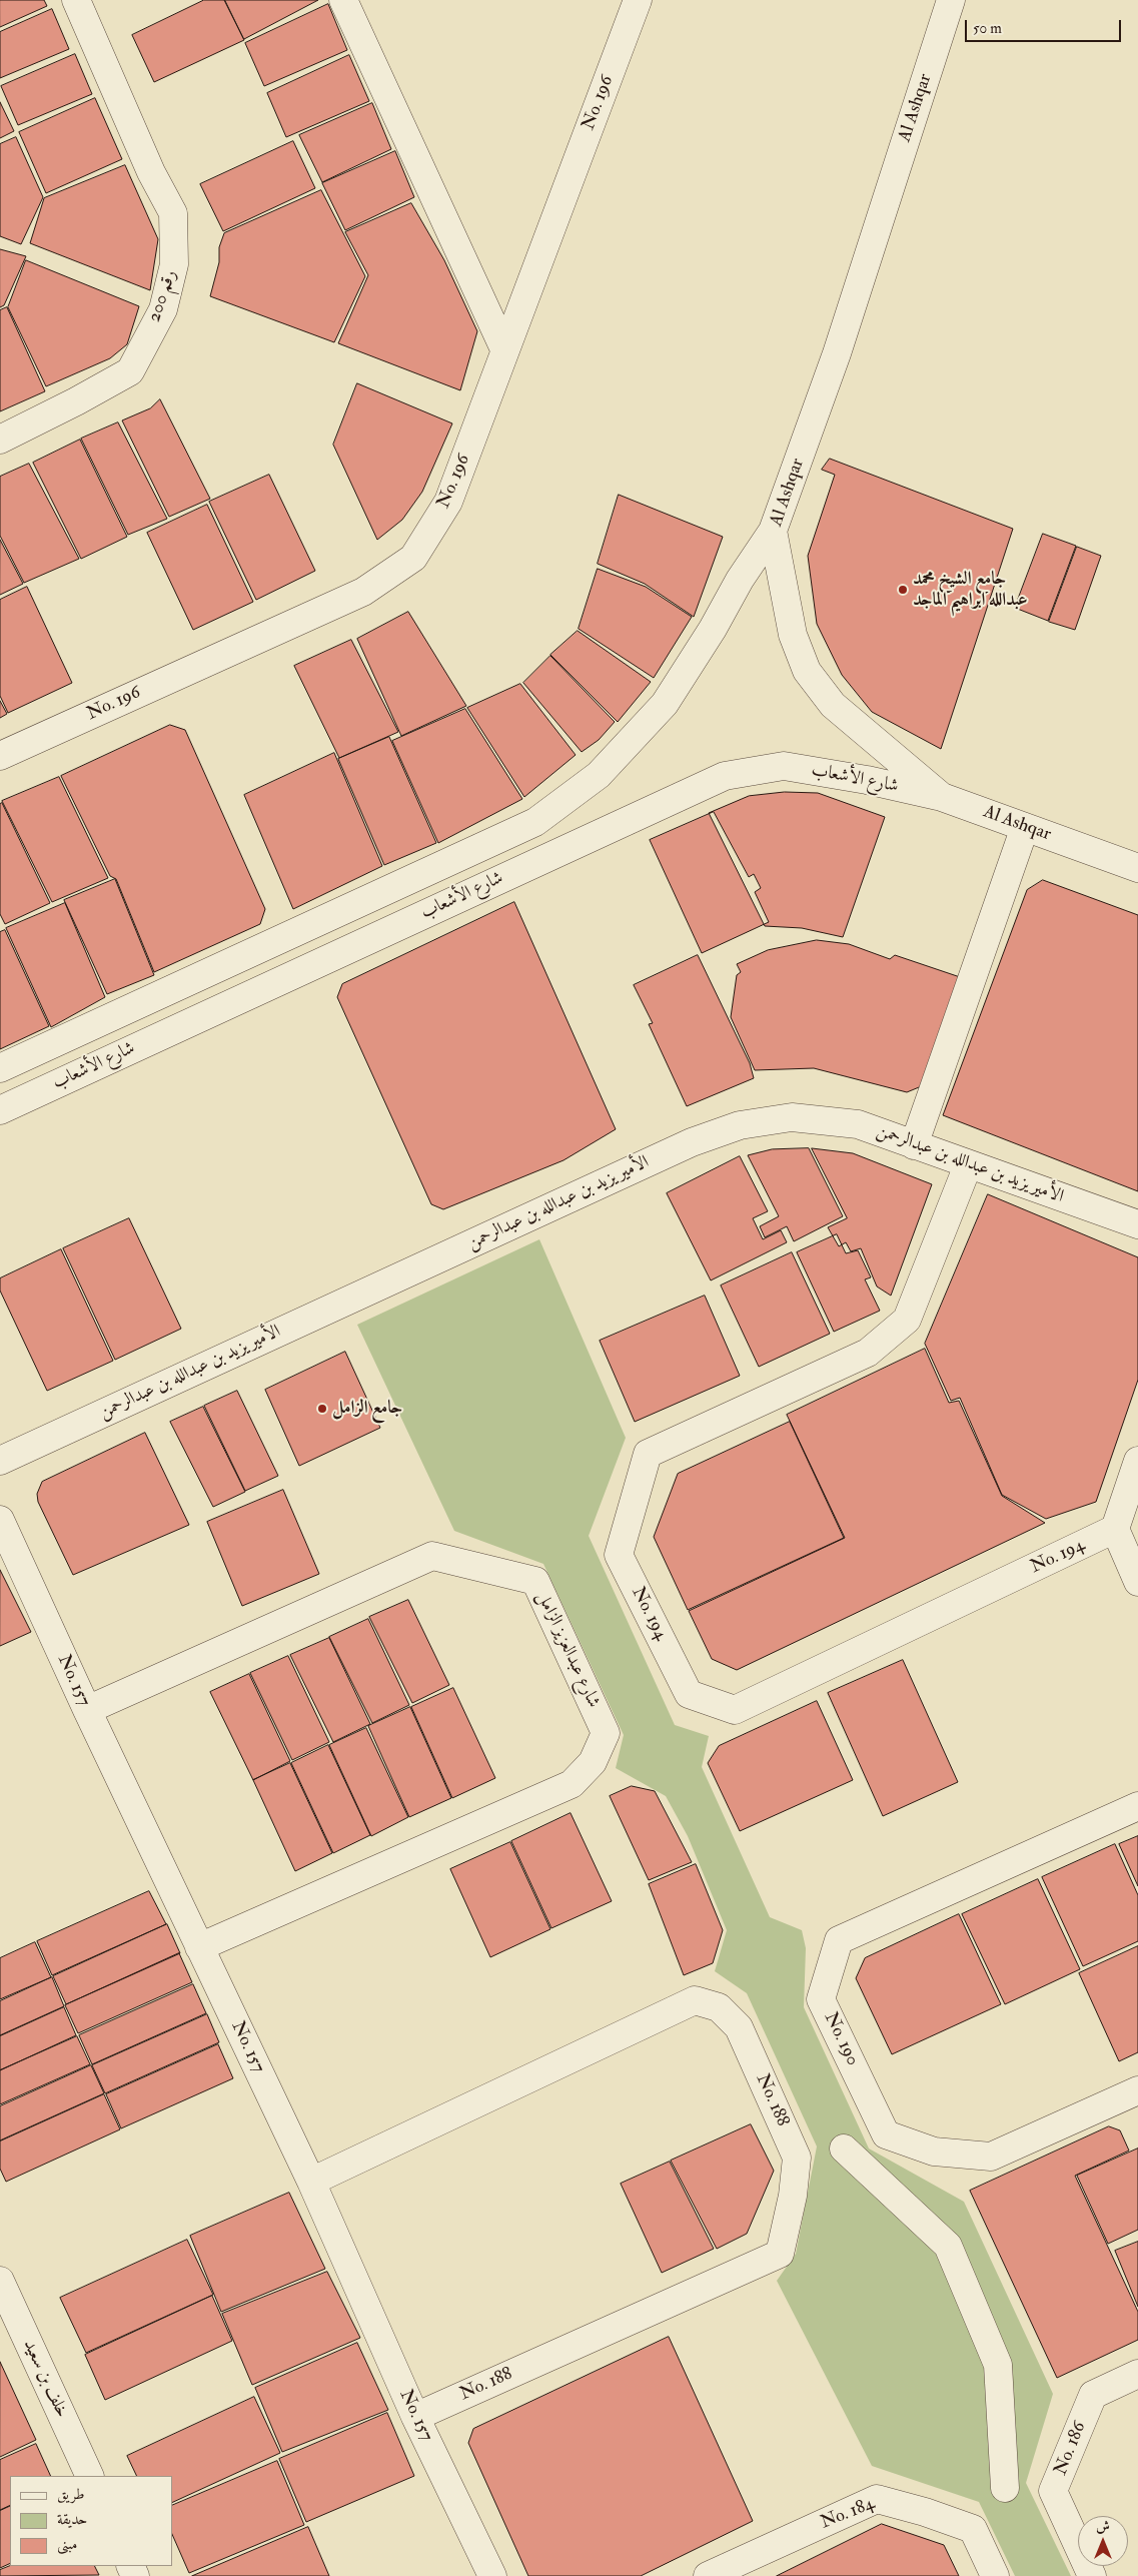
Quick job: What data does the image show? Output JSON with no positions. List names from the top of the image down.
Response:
{
  "streets": {
    "street": [
      "No. 196",
      "Al Ashqar",
      "رقم 200",
      "شارع الأشعاب",
      "الأمير يزيد بن عبدالله بن عبدالرحمن",
      "No. 194",
      "شارع عبدالعزيز الزامل",
      "No. 157",
      "No. 190",
      "No. 188",
      "خلف بن سعيد",
      "No. 186",
      "No. 184"
    ]
  },
  "crossings": [
    ["Al Ashqar", "شارع الأشعاب"],
    ["الأمير يزيد بن عبدالله بن عبدالرحمن", "No. 194"],
    ["شارع عبدالعزيز الزامل", "No. 157"],
    ["No. 157", "No. 188"]
  ],
  "places": ["جامع الشيخ محمد عبدالله ابراهيم الماجد", "جامع الزامل"],
  "legend": ["طريق", "حديقة", "مبنى"],
  "scale_bar": "50 m",
  "north": "top"
}
